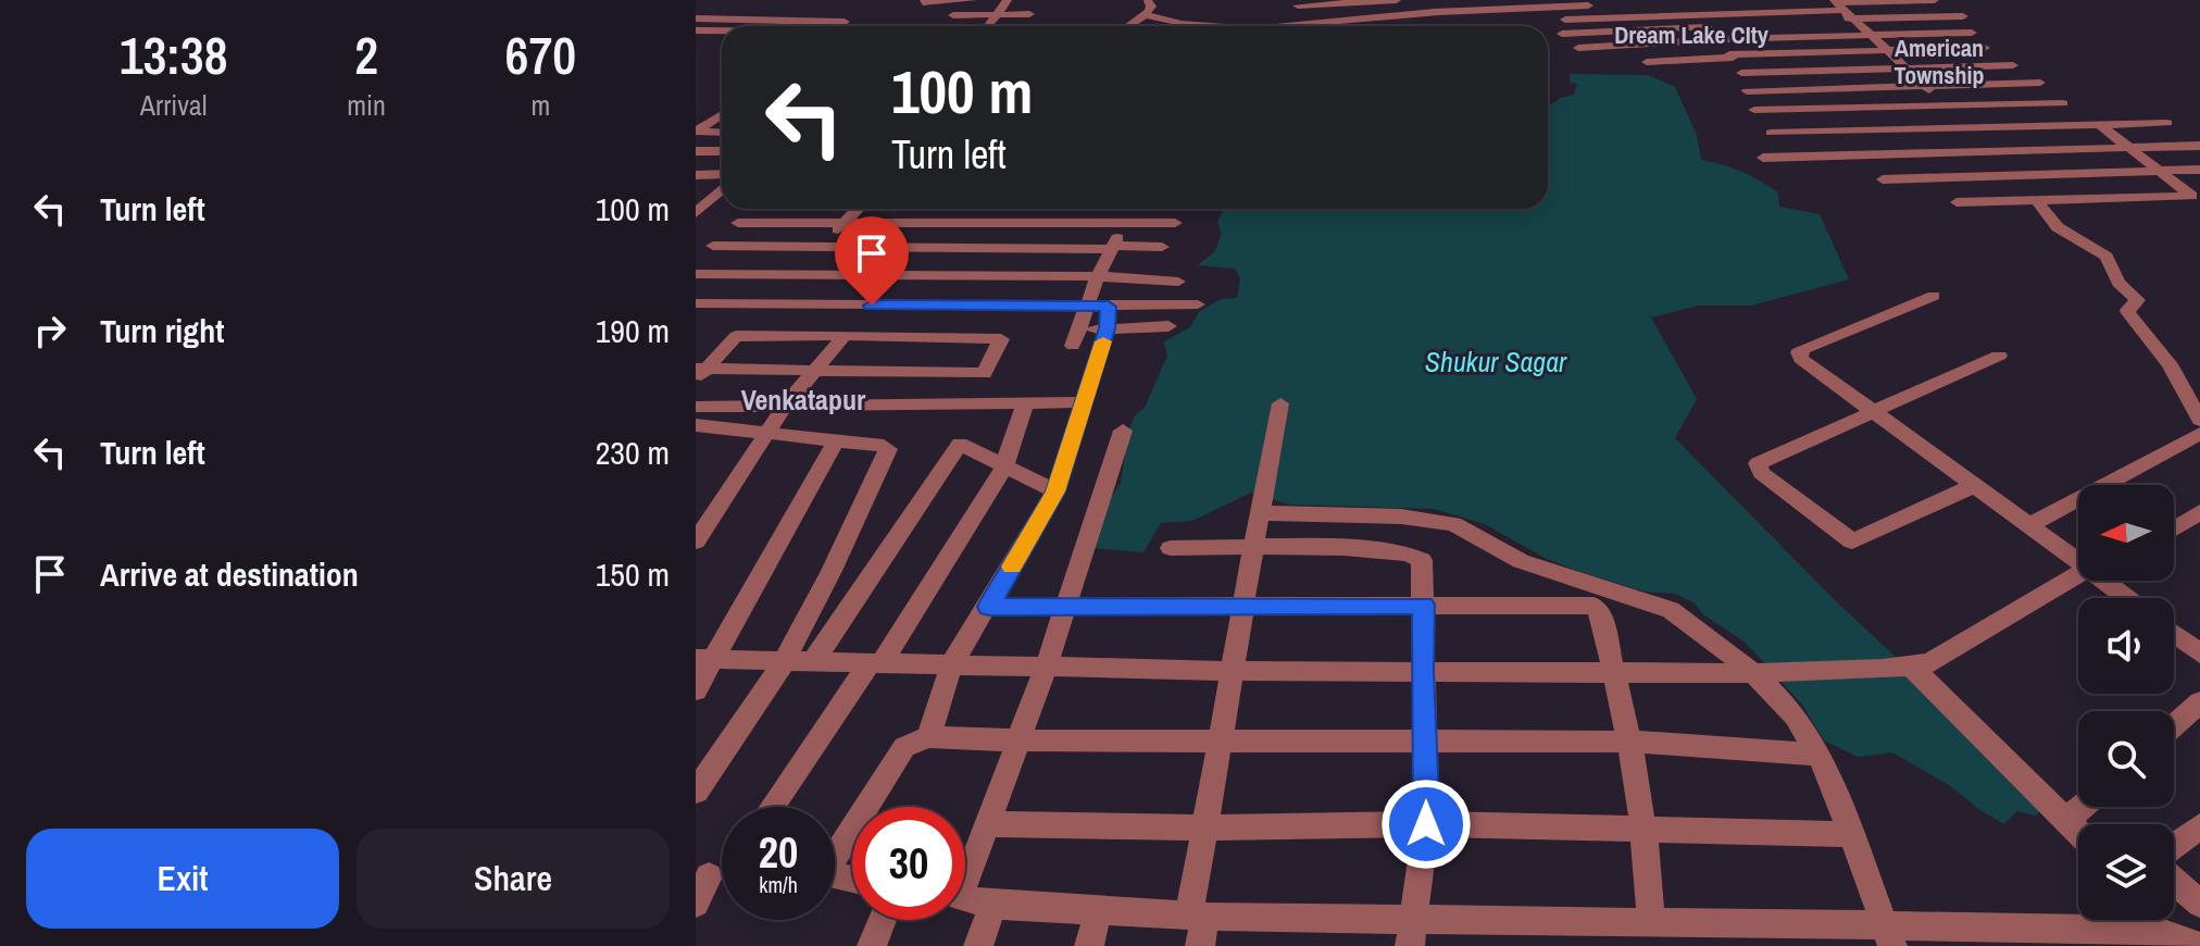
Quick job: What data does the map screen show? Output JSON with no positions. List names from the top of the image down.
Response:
{
  "districts": ["Dream Lake CIty", "American Township", "Venkatapur"],
  "water": ["Shukur Sagar"],
  "north": "left",
  "page": {
    "eta": [
      "13:38",
      "Arrival",
      "2",
      "min",
      "670",
      "m"
    ],
    "turn": ["100 m", "Turn left"],
    "list": [
      {
        "name": "Turn left",
        "value": "100 m"
      },
      {
        "name": "Turn right",
        "value": "190 m"
      },
      {
        "name": "Turn left",
        "value": "230 m"
      },
      {
        "name": "Arrive at destination",
        "value": "150 m"
      }
    ],
    "speed": "20 km/h",
    "limit": "30",
    "buttons": ["Exit", "Share"]
  }
}
